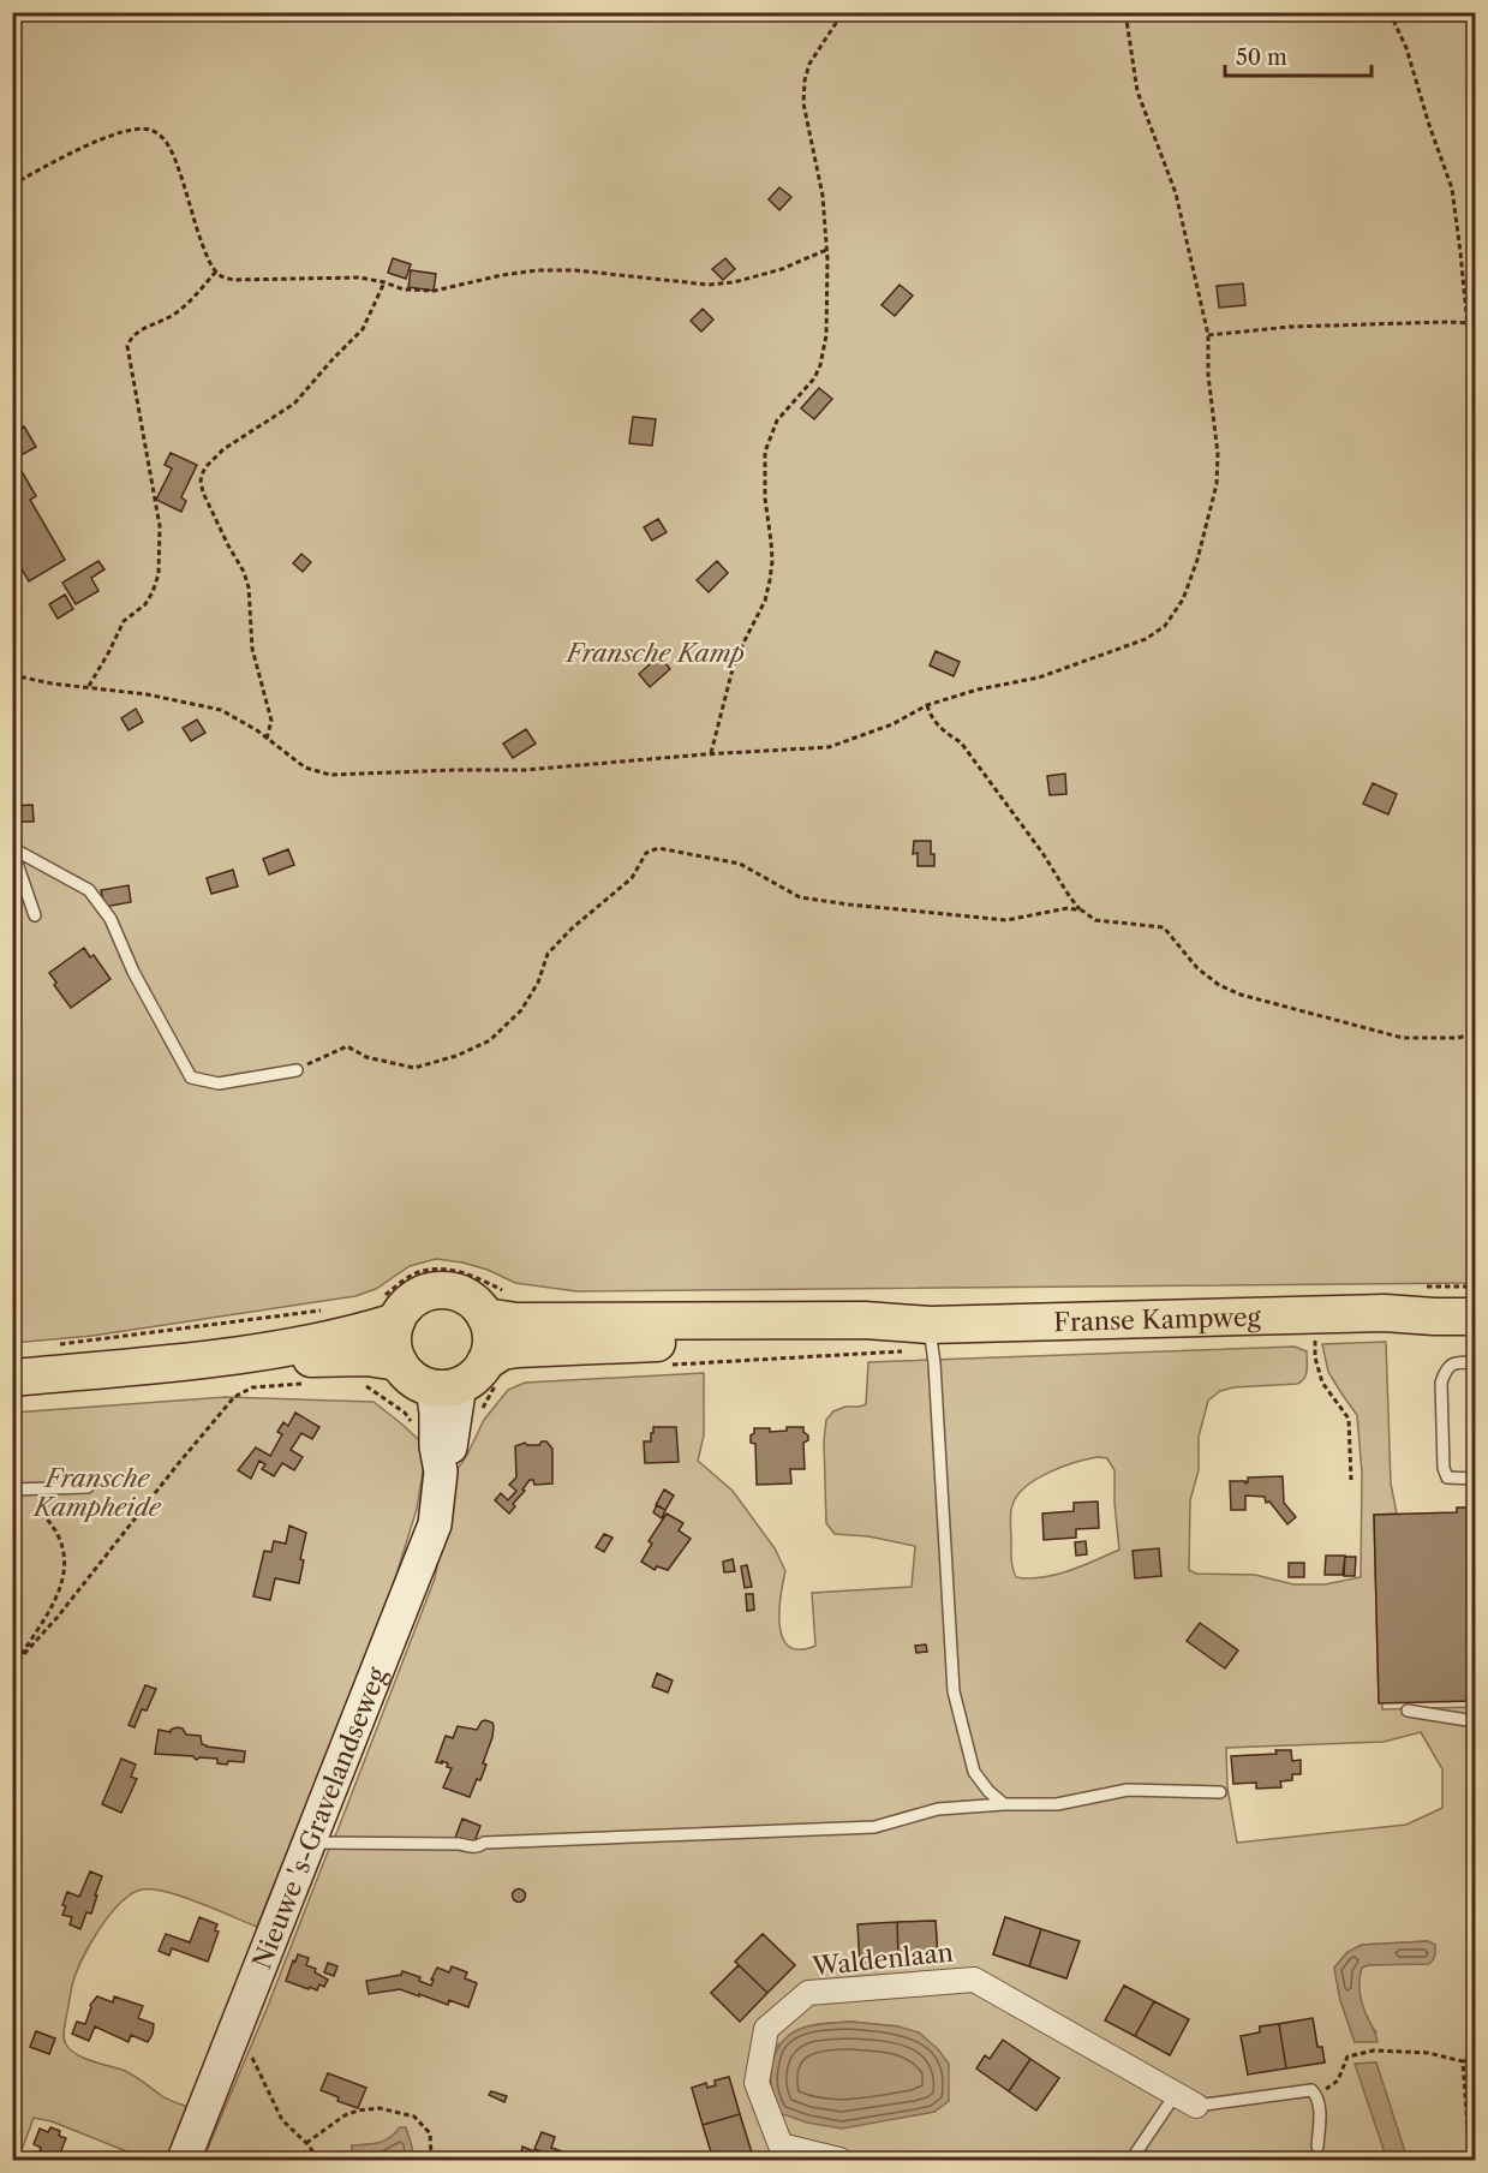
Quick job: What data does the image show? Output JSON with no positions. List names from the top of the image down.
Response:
{
  "streets": {
    "main road": ["Franse Kampweg", "Nieuwe 's-Gravelandseweg"],
    "street": ["Waldenlaan"]
  },
  "crossings": [
    ["Franse Kampweg", "Nieuwe 's-Gravelandseweg"]
  ],
  "parks": ["Fransche Kamp", "Fransche Kampheide"],
  "scale_bar": "50 m"
}
